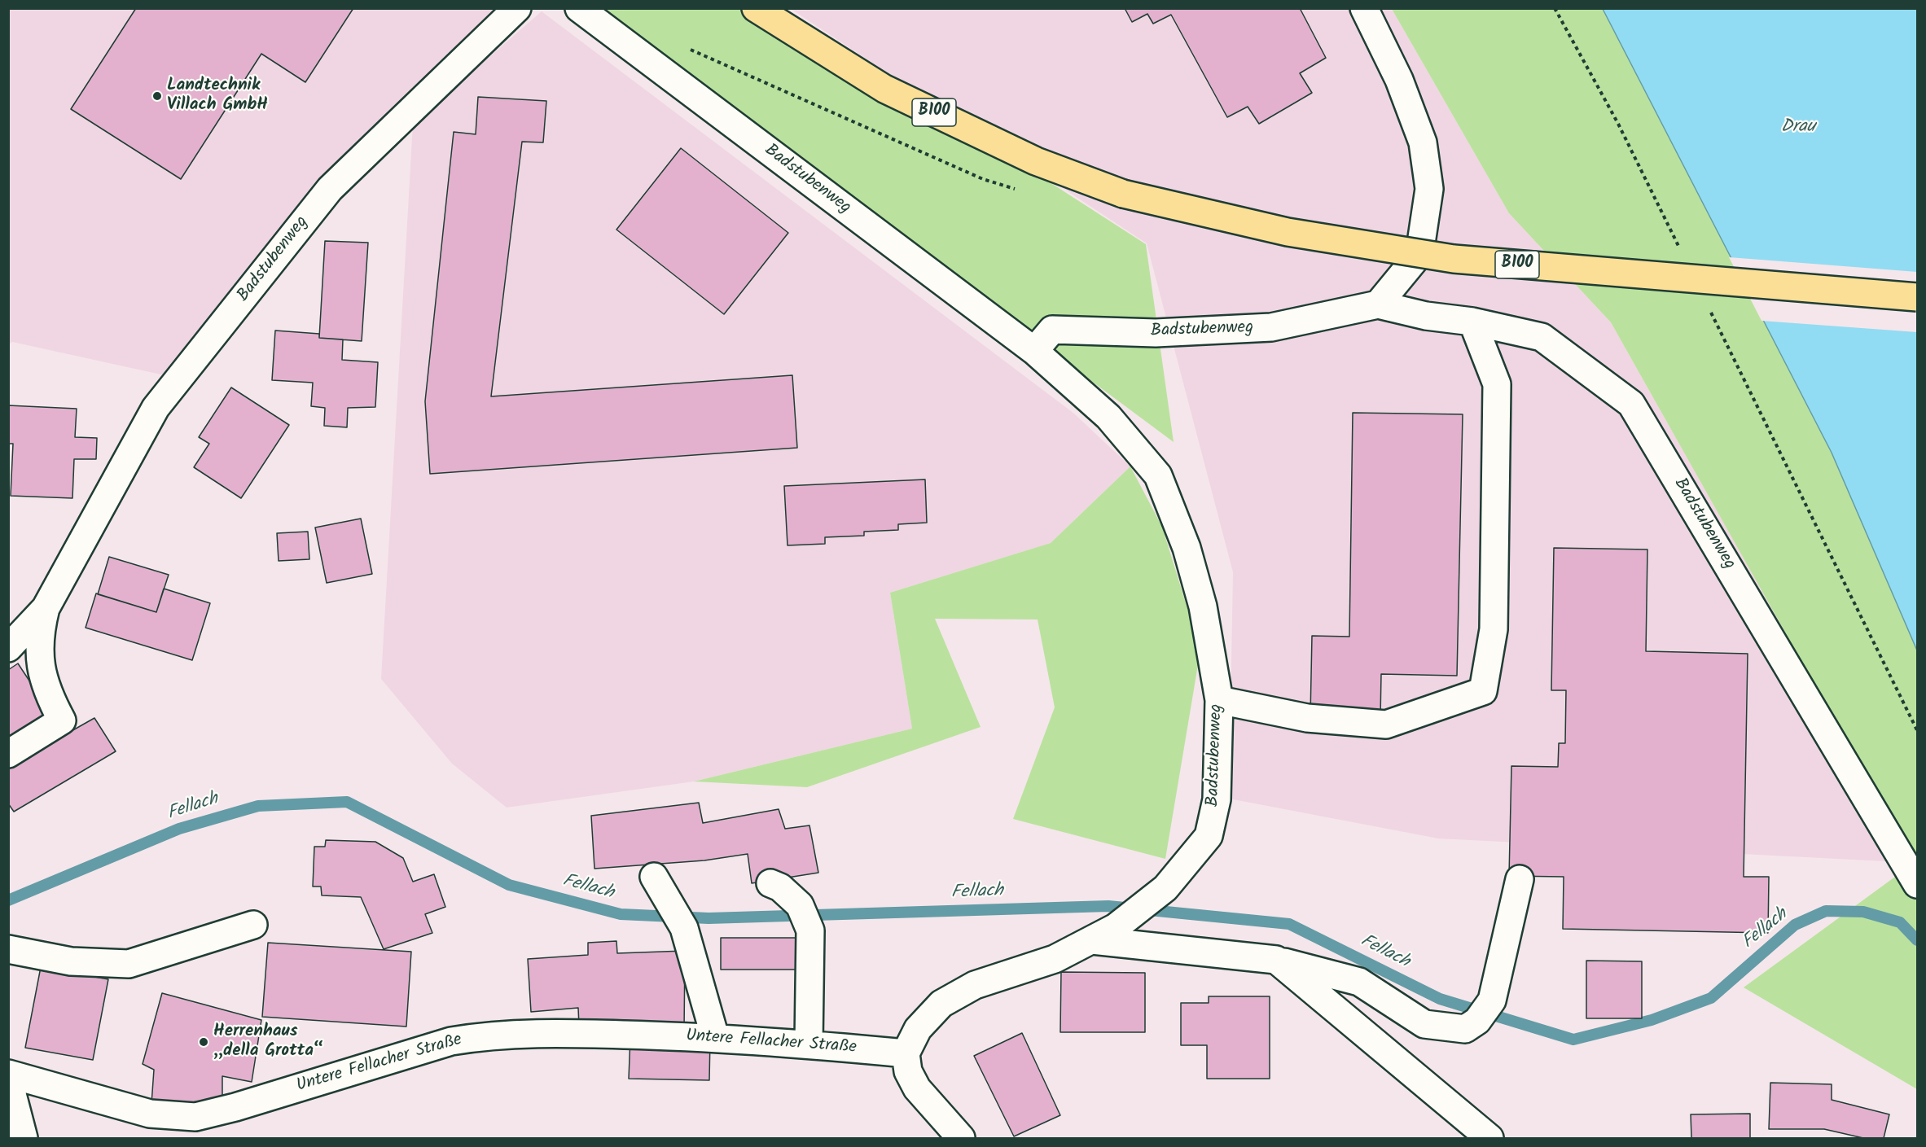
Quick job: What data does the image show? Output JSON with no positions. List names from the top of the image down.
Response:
{
  "streets": {
    "main road": ["B100"],
    "street": ["Badstubenweg", "Untere Fellacher Straße"]
  },
  "crossings": [
    ["Badstubenweg", "Untere Fellacher Straße"]
  ],
  "water": ["Drau", "Fellach"],
  "places": ["Landtechnik Villach GmbH", "Herrenhaus „della Grotta“"]
}
